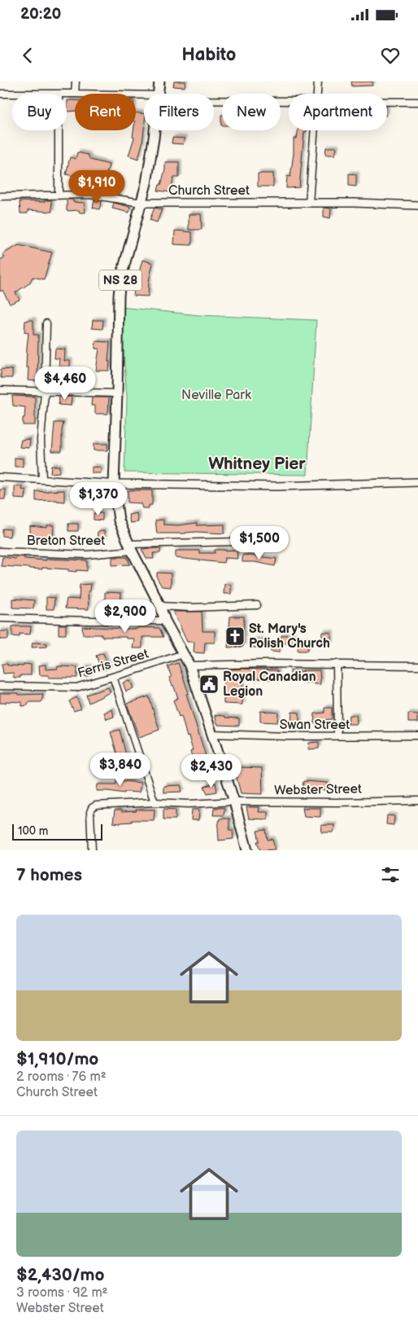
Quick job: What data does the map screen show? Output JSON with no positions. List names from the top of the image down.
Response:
{
  "streets": {
    "main road": ["NS 28"],
    "street": [
      "Church Street",
      "Breton Street",
      "Ferris Street",
      "Swan Street",
      "Webster Street"
    ]
  },
  "crossings": [
    ["Church Street", "NS 28"],
    ["NS 28", "Breton Street"],
    ["NS 28", "Ferris Street"],
    ["NS 28", "Swan Street"],
    ["NS 28", "Webster Street"]
  ],
  "districts": ["Whitney Pier"],
  "parks": ["Neville Park"],
  "places": {
    "church": ["St. Mary's Polish Church"],
    "public building": ["Royal Canadian Legion"]
  },
  "scale_bar": "100 m",
  "page": {
    "status": "20:20",
    "header": "Habito",
    "chip": [
      "Buy",
      "Rent",
      "Filters",
      "New",
      "Apartment"
    ],
    "price": [
      "$1,910",
      "$4,460",
      "$1,370",
      "$1,500",
      "$2,900",
      "$3,840",
      "$2,430"
    ],
    "scale": "100 m",
    "heading": "7 homes",
    "list": [
      {
        "name": "$1,910/mo",
        "note": "2 rooms · 76 m² · Church Street"
      },
      {
        "name": "$2,430/mo",
        "note": "3 rooms · 92 m² · Webster Street"
      }
    ]
  }
}
